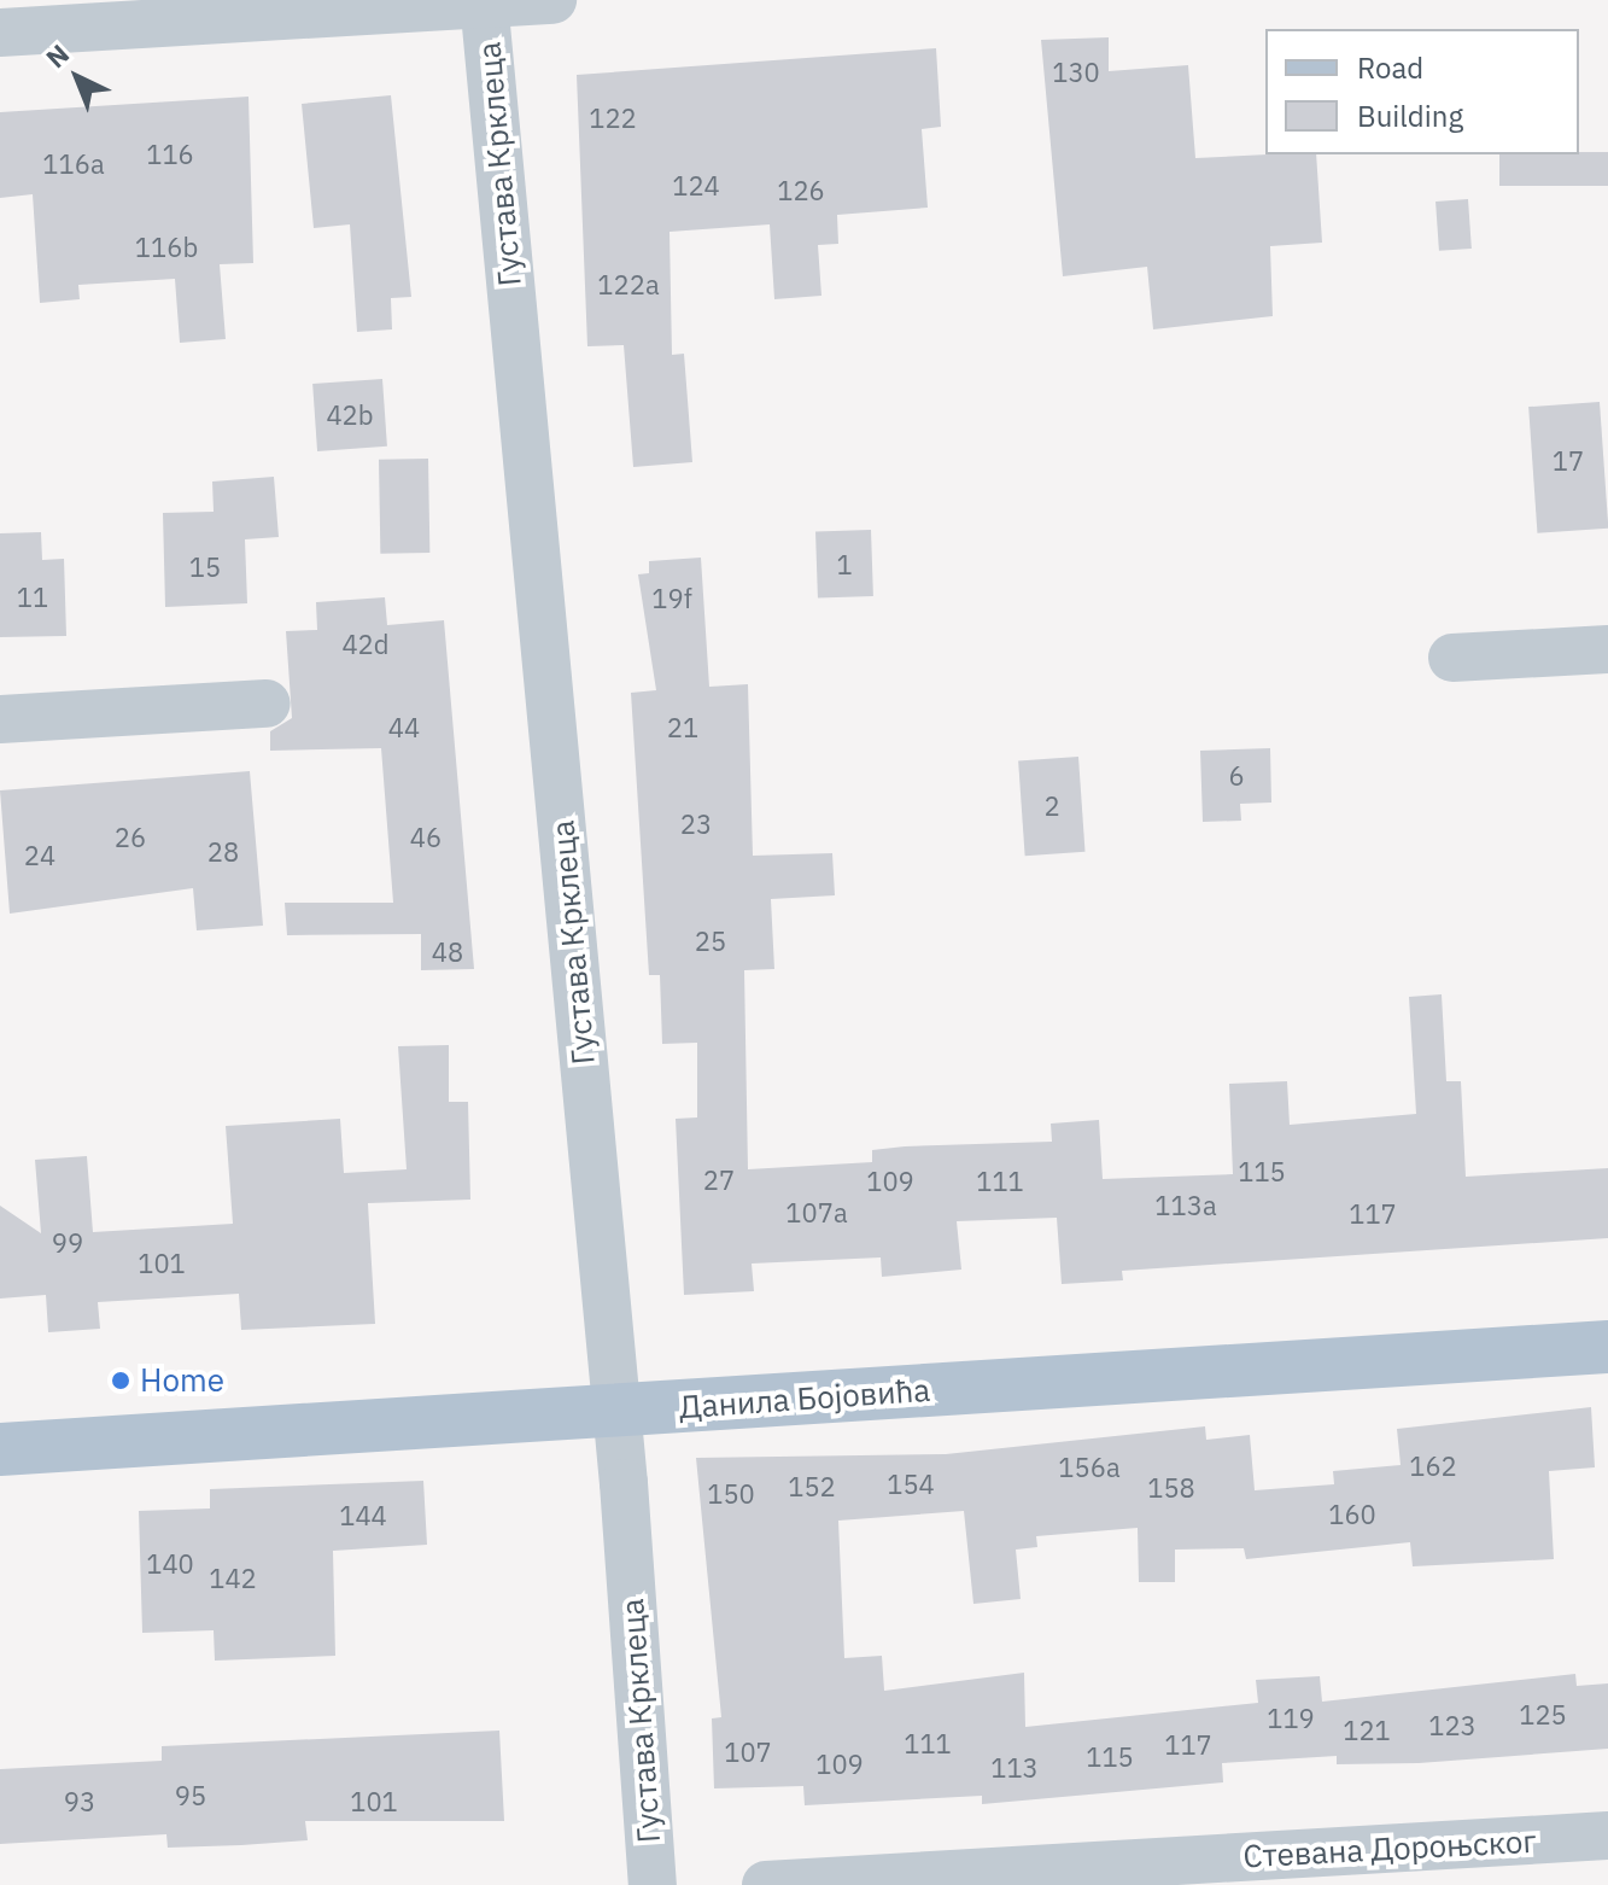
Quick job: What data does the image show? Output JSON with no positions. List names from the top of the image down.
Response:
{
  "streets": {
    "main road": ["Данила Бојовића"],
    "street": ["Густава Крклеца", "Стевана Дороњског"]
  },
  "crossings": [
    ["Густава Крклеца", "Данила Бојовића"]
  ],
  "places": ["Home"],
  "house_numbers": [
    "130",
    "122",
    "116",
    "116a",
    "124",
    "126",
    "116b",
    "122a",
    "42b",
    "17",
    "1",
    "15",
    "11",
    "19f",
    "42d",
    "44",
    "21",
    "6",
    "2",
    "23",
    "26",
    "46",
    "28",
    "24",
    "25",
    "48",
    "115",
    "27",
    "109",
    "111",
    "113a",
    "107a",
    "117",
    "99",
    "101",
    "162",
    "156a",
    "154",
    "152",
    "158",
    "150",
    "160",
    "144",
    "140",
    "142",
    "125",
    "119",
    "123",
    "121",
    "111",
    "117",
    "107",
    "115",
    "109",
    "113",
    "95",
    "93",
    "101"
  ],
  "legend": ["Road", "Building"],
  "north": "top left"
}
